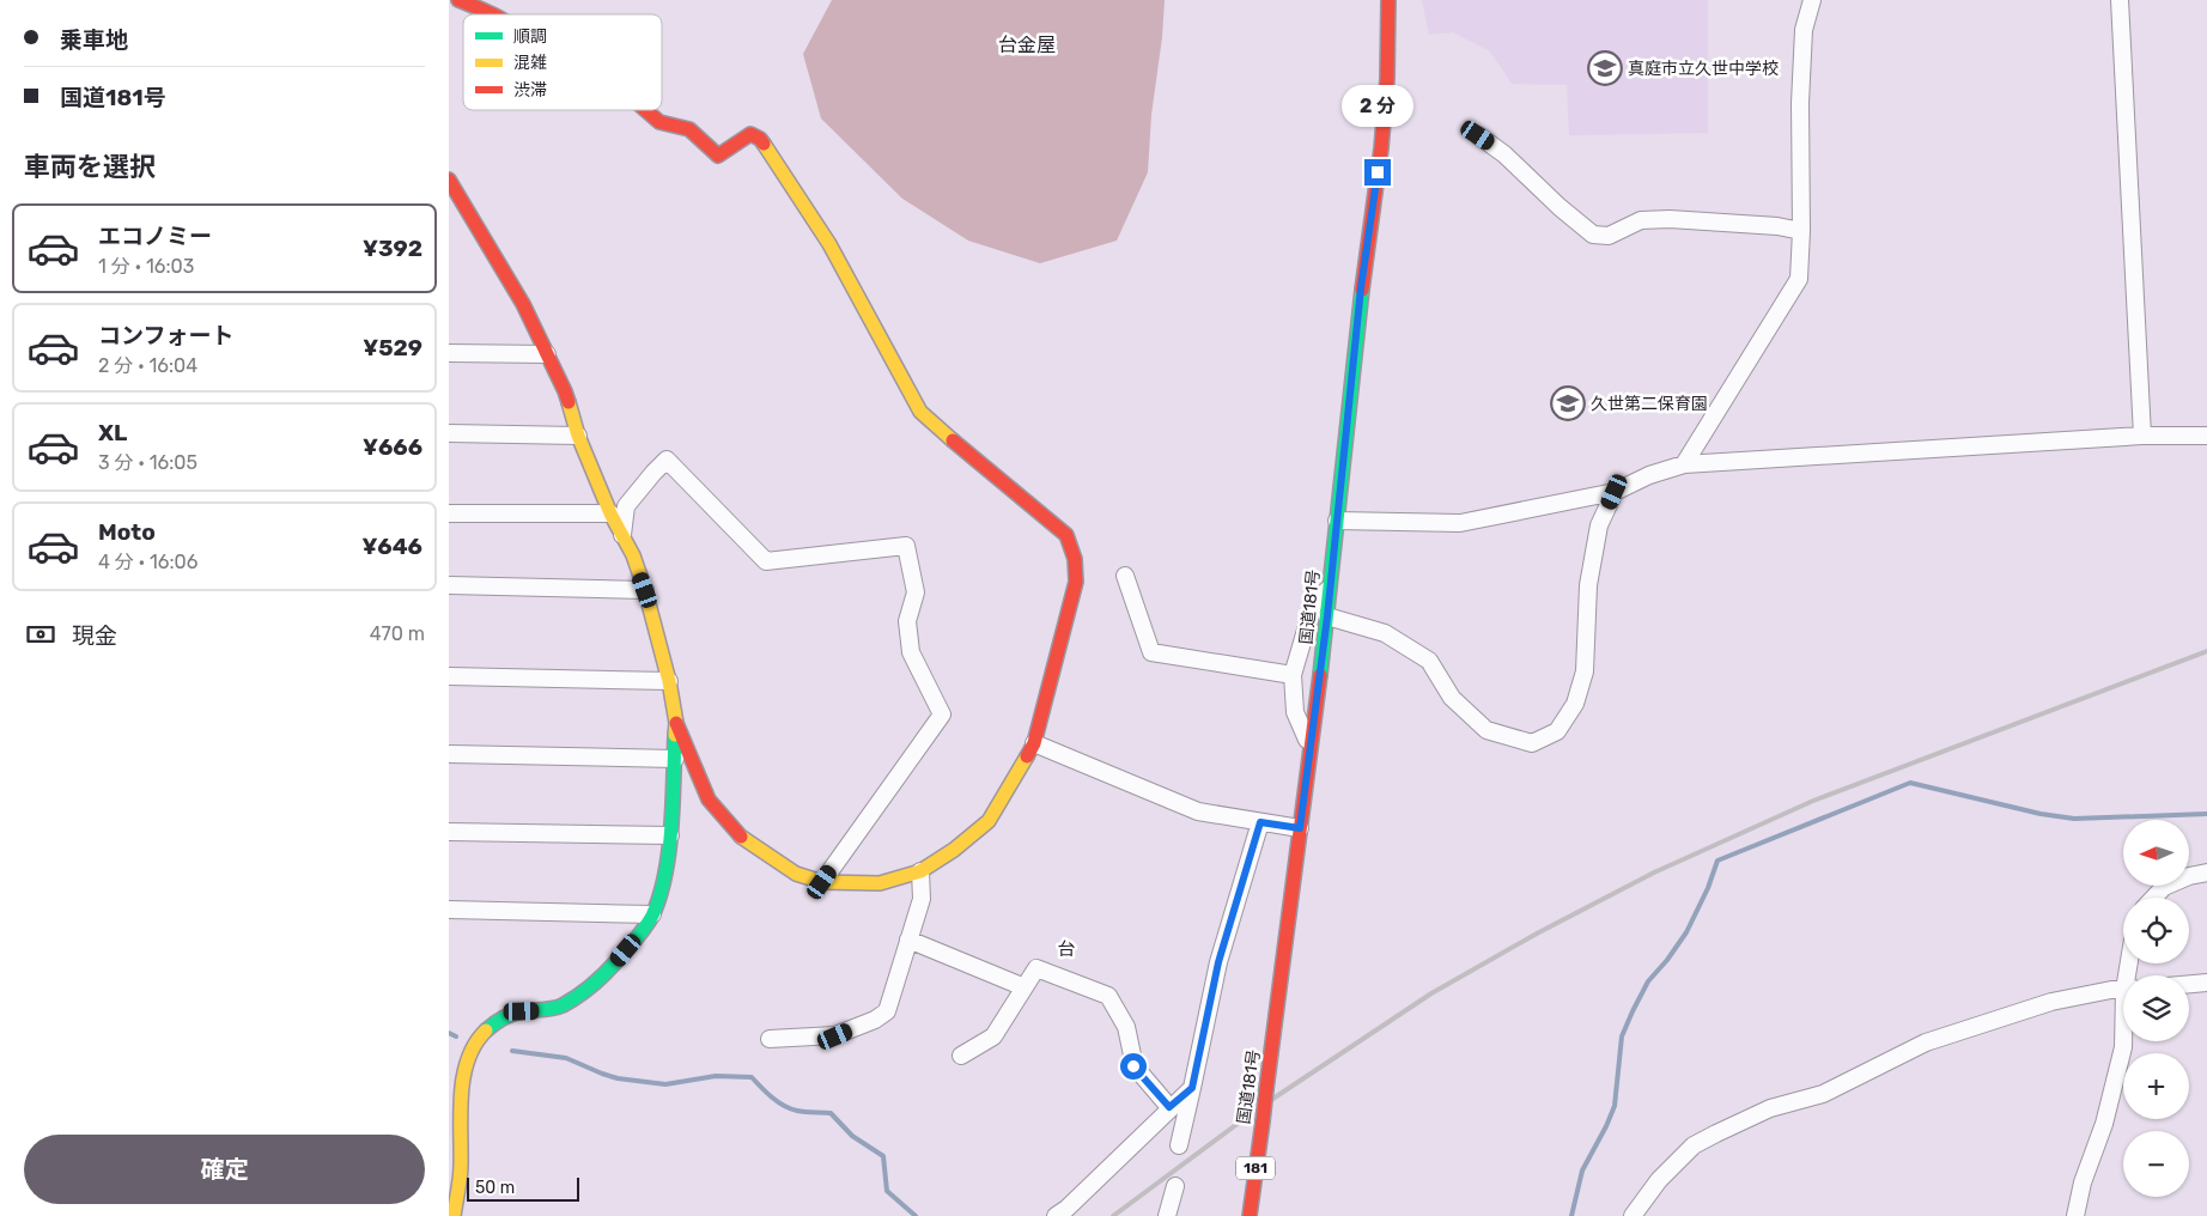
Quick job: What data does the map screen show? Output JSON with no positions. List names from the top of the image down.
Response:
{
  "streets": {
    "main road": ["国道181号", "181"]
  },
  "districts": ["台金屋", "台"],
  "places": {
    "school or university": ["真庭市立久世中学校", "久世第二保育園"]
  },
  "legend": ["順調", "混雑", "渋滞"],
  "scale_bar": "50 m",
  "north": "left",
  "page": {
    "banner": ["乗車地", "国道181号"],
    "bubble": "2 分",
    "heading": "車両を選択",
    "list": [
      {
        "name": "エコノミー",
        "note": "1 分 · 16:03",
        "value": "¥392"
      },
      {
        "name": "コンフォート",
        "note": "2 分 · 16:04",
        "value": "¥529"
      },
      {
        "name": "XL",
        "note": "3 分 · 16:05",
        "value": "¥666"
      },
      {
        "name": "Moto",
        "note": "4 分 · 16:06",
        "value": "¥646"
      }
    ],
    "pay": ["現金", "470 m"],
    "map_buttons": ["+", "−"],
    "buttons": "確定",
    "scale": "50 m"
  }
}
